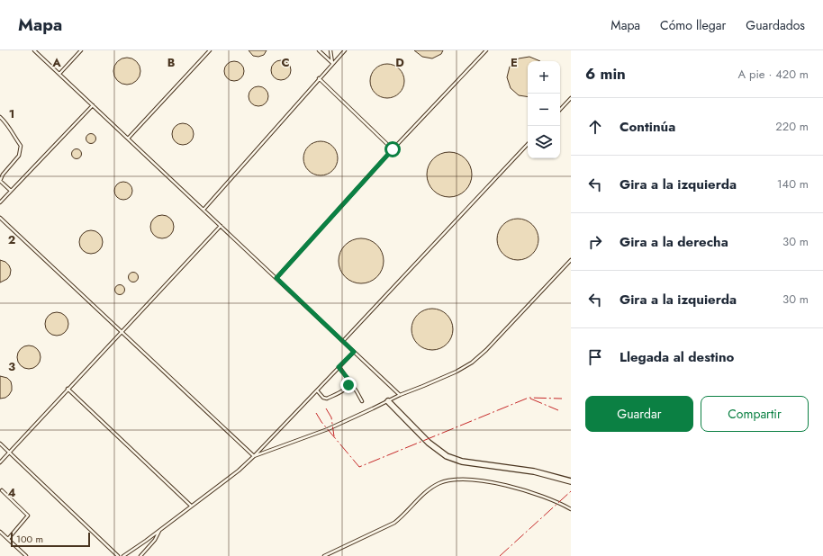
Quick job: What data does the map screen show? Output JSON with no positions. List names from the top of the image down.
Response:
{
  "scale_bar": "100 m",
  "page": {
    "header": "Mapa",
    "nav": ["Mapa", "Cómo llegar", "Guardados"],
    "heading": ["6 min", "A pie · 420 m"],
    "map_buttons": ["+", "−"],
    "list": [
      ["Continúa", "220 m"],
      ["Gira a la izquierda", "140 m"],
      ["Gira a la derecha", "30 m"],
      ["Gira a la izquierda", "30 m"],
      "Llegada al destino"
    ],
    "buttons": ["Guardar", "Compartir"],
    "scale": "100 m"
  },
  "grid": {
    "columns": [
      "A",
      "B",
      "C",
      "D",
      "E"
    ],
    "rows": [
      "1",
      "2",
      "3",
      "4"
    ]
  }
}
